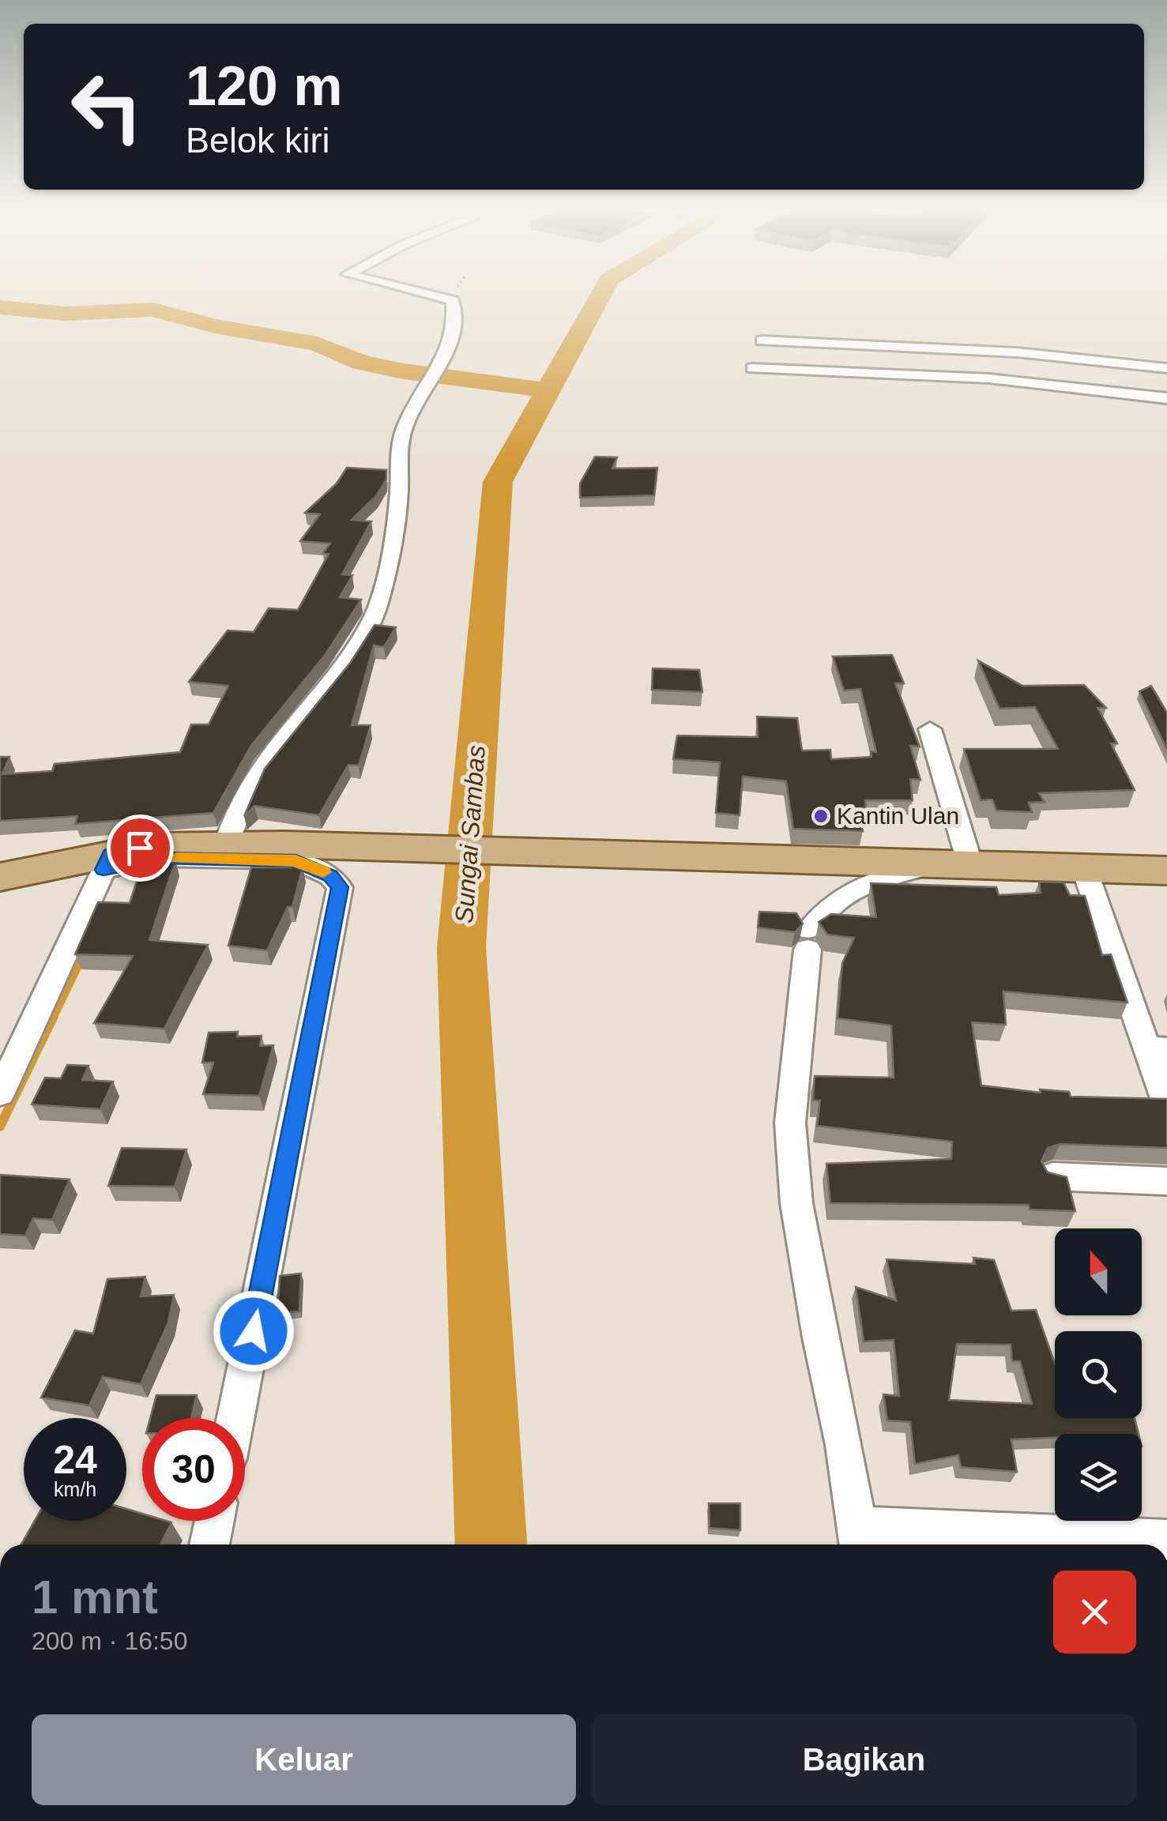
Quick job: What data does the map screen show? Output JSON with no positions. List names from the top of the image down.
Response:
{
  "water": ["Sungai Sambas"],
  "places": ["Kantin Ulan"],
  "north": "top",
  "page": {
    "turn": ["120 m", "Belok kiri"],
    "speed": "24 km/h",
    "limit": "30",
    "heading": ["1 mnt", "200 m · 16:50"],
    "buttons": ["Keluar", "Bagikan"]
  }
}
